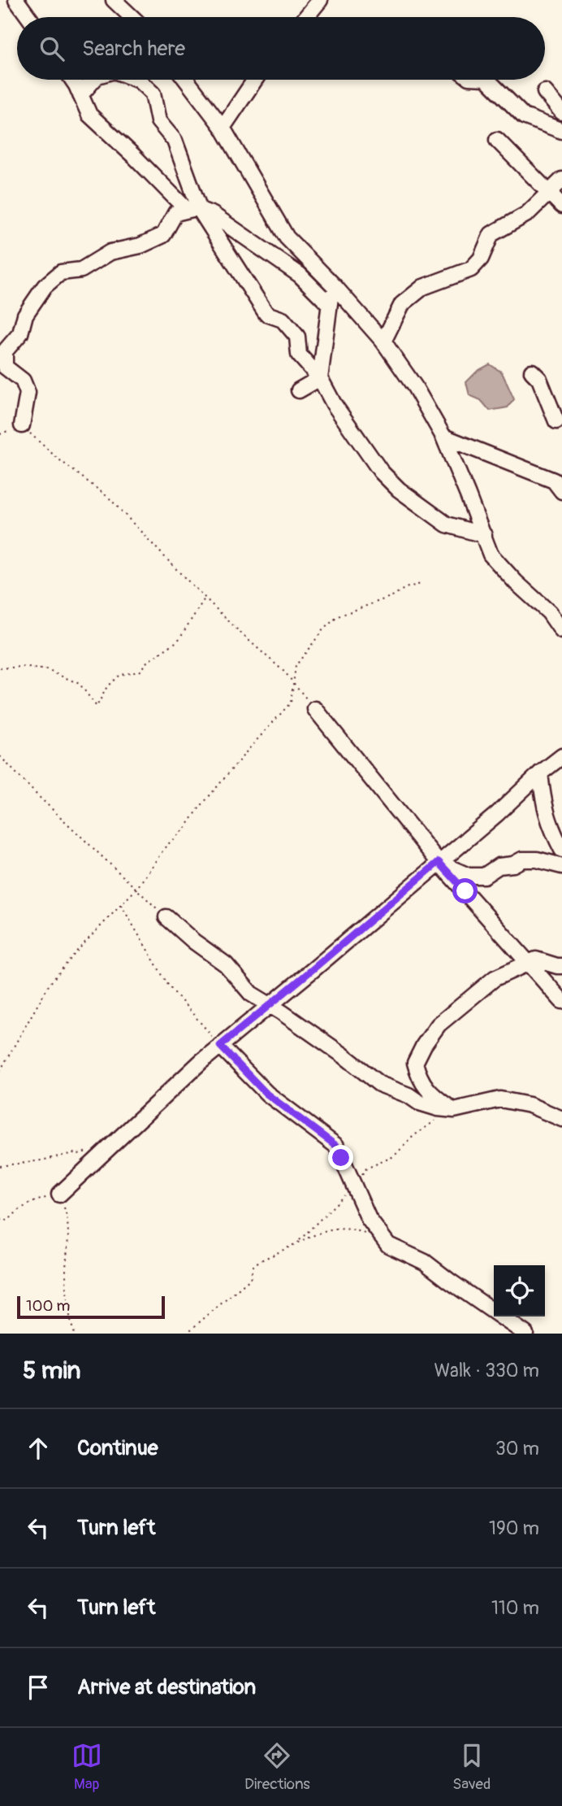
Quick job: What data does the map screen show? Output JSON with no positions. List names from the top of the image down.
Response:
{
  "scale_bar": "100 m",
  "page": {
    "search": "Search here",
    "scale": "100 m",
    "heading": ["5 min", "Walk · 330 m"],
    "list": [
      ["Continue", "30 m"],
      ["Turn left", "190 m"],
      ["Turn left", "110 m"],
      "Arrive at destination"
    ],
    "nav": ["Map", "Directions", "Saved"]
  }
}
